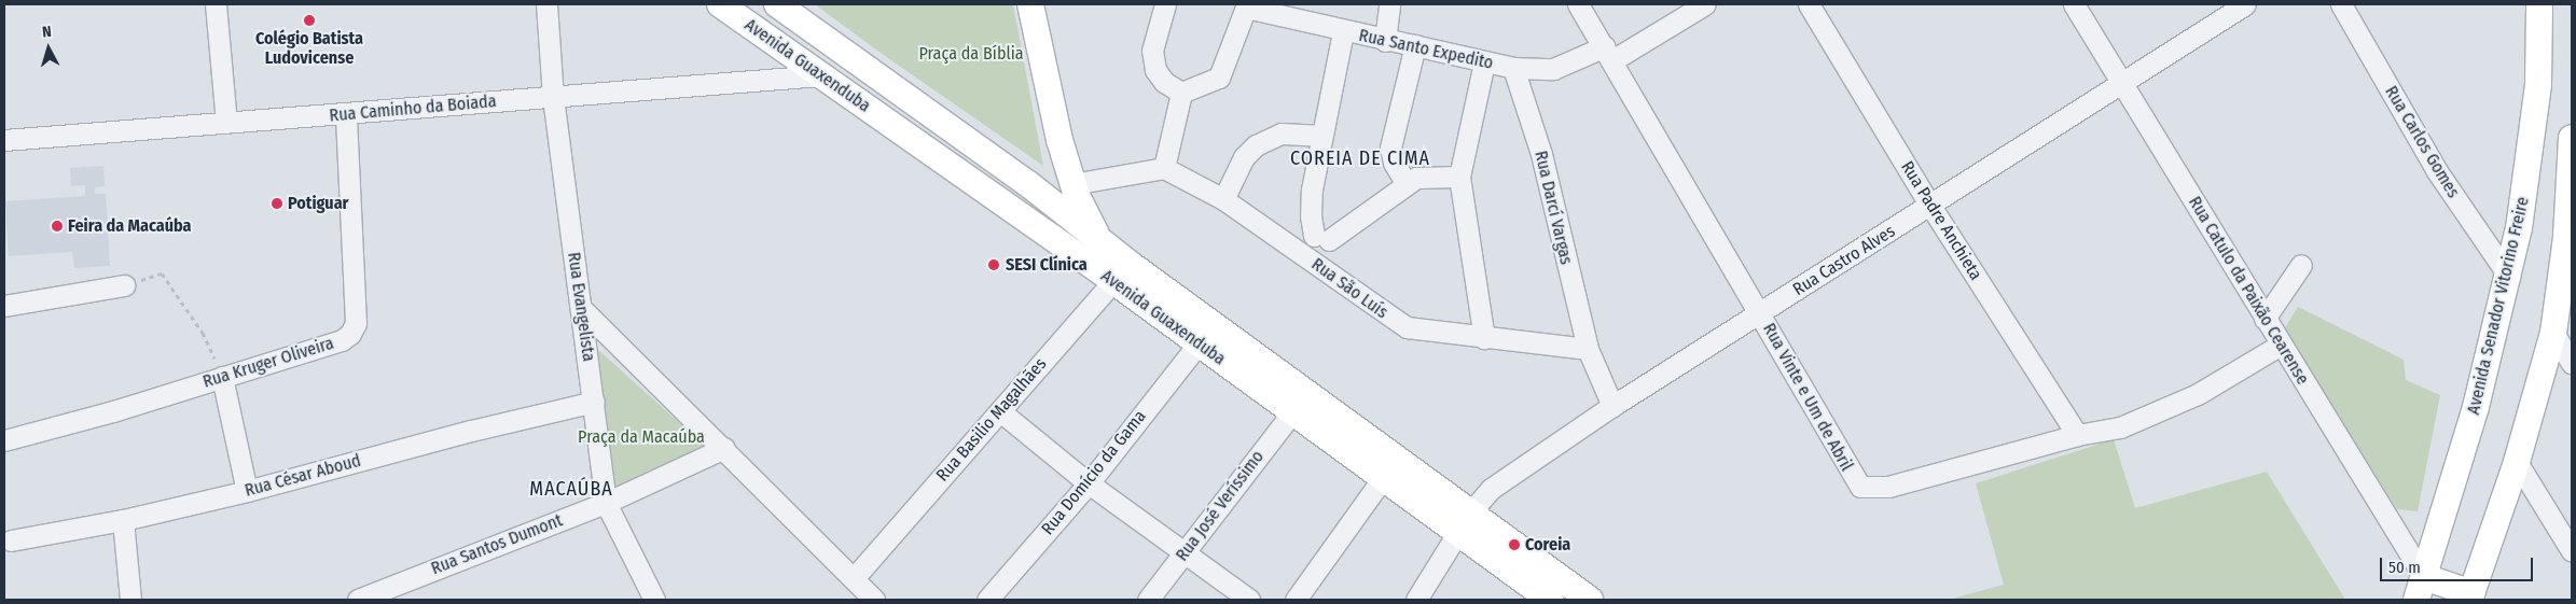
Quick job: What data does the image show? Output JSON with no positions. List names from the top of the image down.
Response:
{
  "streets": {
    "main road": ["Avenida Guaxenduba", "Avenida Senador Vitorino Freire"],
    "street": [
      "Rua Santo Expedito",
      "Rua Caminho da Boiada",
      "Rua Carlos Gomes",
      "Rua Darcí Vargas",
      "Rua Padre Anchieta",
      "Rua Castro Alves",
      "Rua São Luís",
      "Rua Catulo da Paixão Cearense",
      "Rua Evangelista",
      "Rua Kruger Oliveira",
      "Rua Vinte e Um de Abril",
      "Rua Basilio Magalhães",
      "Rua Domício da Gama",
      "Rua César Aboud",
      "Rua José Veríssimo",
      "Rua Santos Dumont"
    ]
  },
  "crossings": [
    ["Rua Santo Expedito", "Rua Darcí Vargas"],
    ["Rua Santo Expedito", "Rua Vinte e Um de Abril"],
    ["Avenida Guaxenduba", "Rua Caminho da Boiada"],
    ["Avenida Guaxenduba", "Rua Castro Alves"],
    ["Avenida Guaxenduba", "Rua Basilio Magalhães"],
    ["Avenida Guaxenduba", "Rua Domício da Gama"],
    ["Avenida Guaxenduba", "Rua José Veríssimo"],
    ["Rua Caminho da Boiada", "Rua Evangelista"],
    ["Rua Caminho da Boiada", "Rua Kruger Oliveira"],
    ["Rua Carlos Gomes", "Avenida Senador Vitorino Freire"],
    ["Rua Darcí Vargas", "Rua São Luís"],
    ["Rua Padre Anchieta", "Rua Castro Alves"],
    ["Rua Padre Anchieta", "Rua Vinte e Um de Abril"],
    ["Rua Castro Alves", "Rua Catulo da Paixão Cearense"],
    ["Rua Castro Alves", "Rua Vinte e Um de Abril"],
    ["Rua Catulo da Paixão Cearense", "Avenida Senador Vitorino Freire"],
    ["Rua Catulo da Paixão Cearense", "Rua Vinte e Um de Abril"],
    ["Rua Evangelista", "Rua César Aboud"],
    ["Rua Evangelista", "Rua Santos Dumont"]
  ],
  "districts": ["COREIA DE CIMA", "MACAÚBA"],
  "parks": ["Praça da Bíblia", "Praça da Macaúba"],
  "places": [
    "Colégio Batista Ludovicense",
    "Potiguar",
    "Feira da Macaúba",
    "SESI Clínica",
    "Coreia"
  ],
  "scale_bar": "50 m",
  "north": "top"
}
